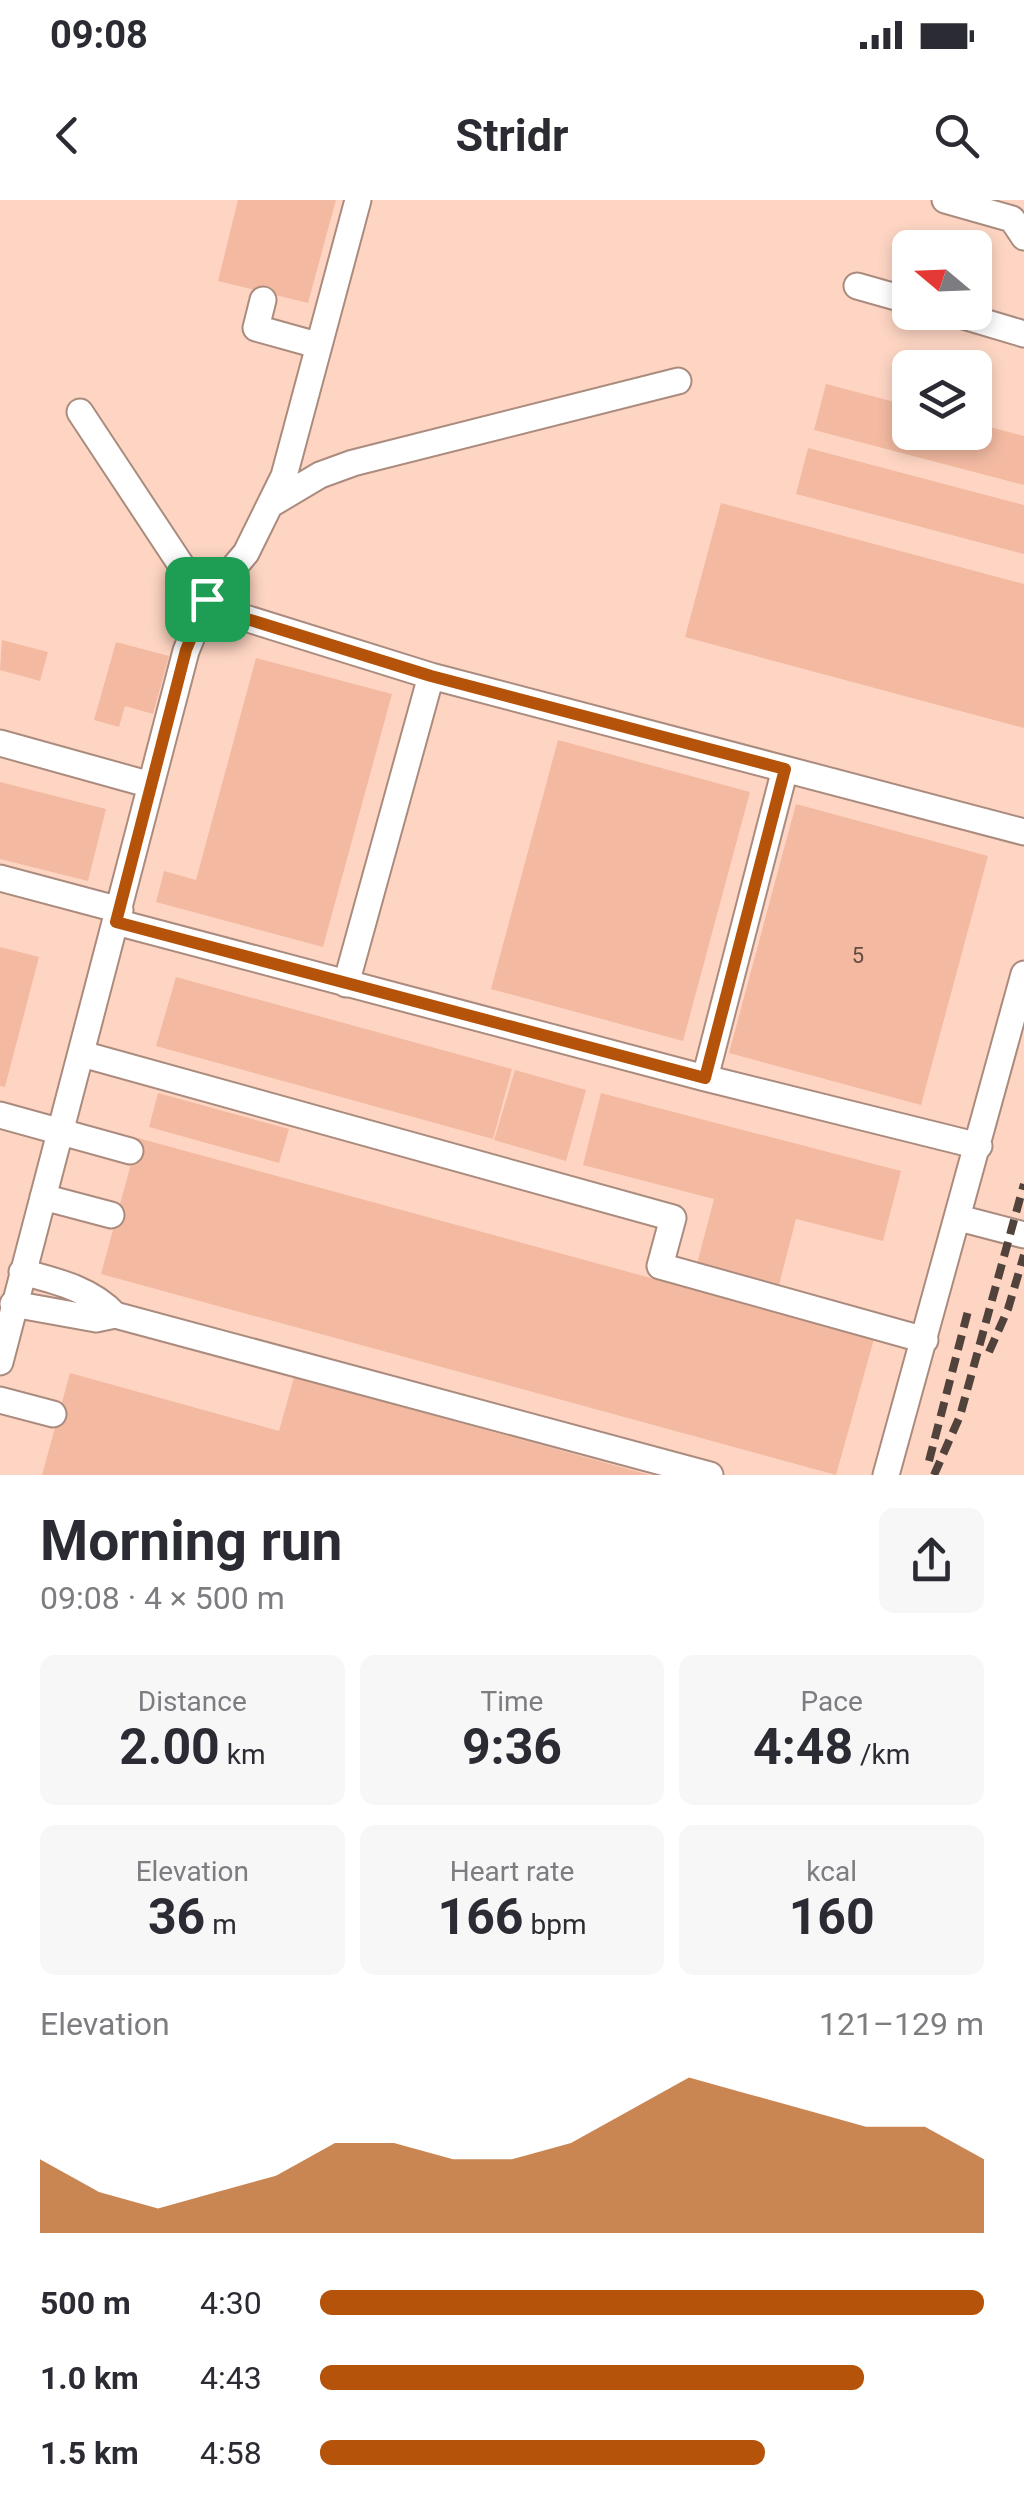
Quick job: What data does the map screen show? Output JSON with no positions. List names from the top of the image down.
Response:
{
  "house_numbers": ["5"],
  "north": "left",
  "page": {
    "status": "09:08",
    "header": "Stridr",
    "heading": ["Morning run", "09:08 · 4 × 500 m"],
    "stats": [
      ["Distance", "2.00 km"],
      ["Time", "9:36"],
      ["Pace", "4:48 /km"],
      ["Elevation", "36 m"],
      ["Heart rate", "166 bpm"],
      ["kcal", "160"]
    ],
    "chart": ["Elevation", "121–129 m"],
    "list": [
      {
        "name": "500 m",
        "note": "4:30"
      },
      {
        "name": "1.0 km",
        "note": "4:43"
      },
      {
        "name": "1.5 km",
        "note": "4:58"
      }
    ]
  }
}
